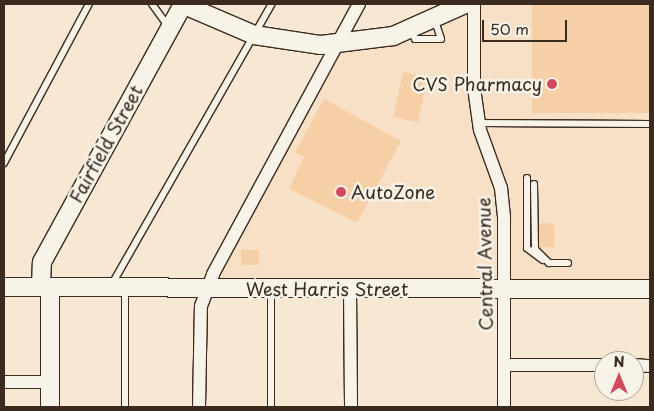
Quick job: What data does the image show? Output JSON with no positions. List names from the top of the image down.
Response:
{
  "streets": {
    "main road": ["Fairfield Street", "West Harris Street"],
    "street": ["Central Avenue"]
  },
  "crossings": [
    ["Fairfield Street", "West Harris Street"],
    ["Central Avenue", "West Harris Street"]
  ],
  "places": ["CVS Pharmacy", "AutoZone"],
  "scale_bar": "50 m",
  "north": "top"
}
